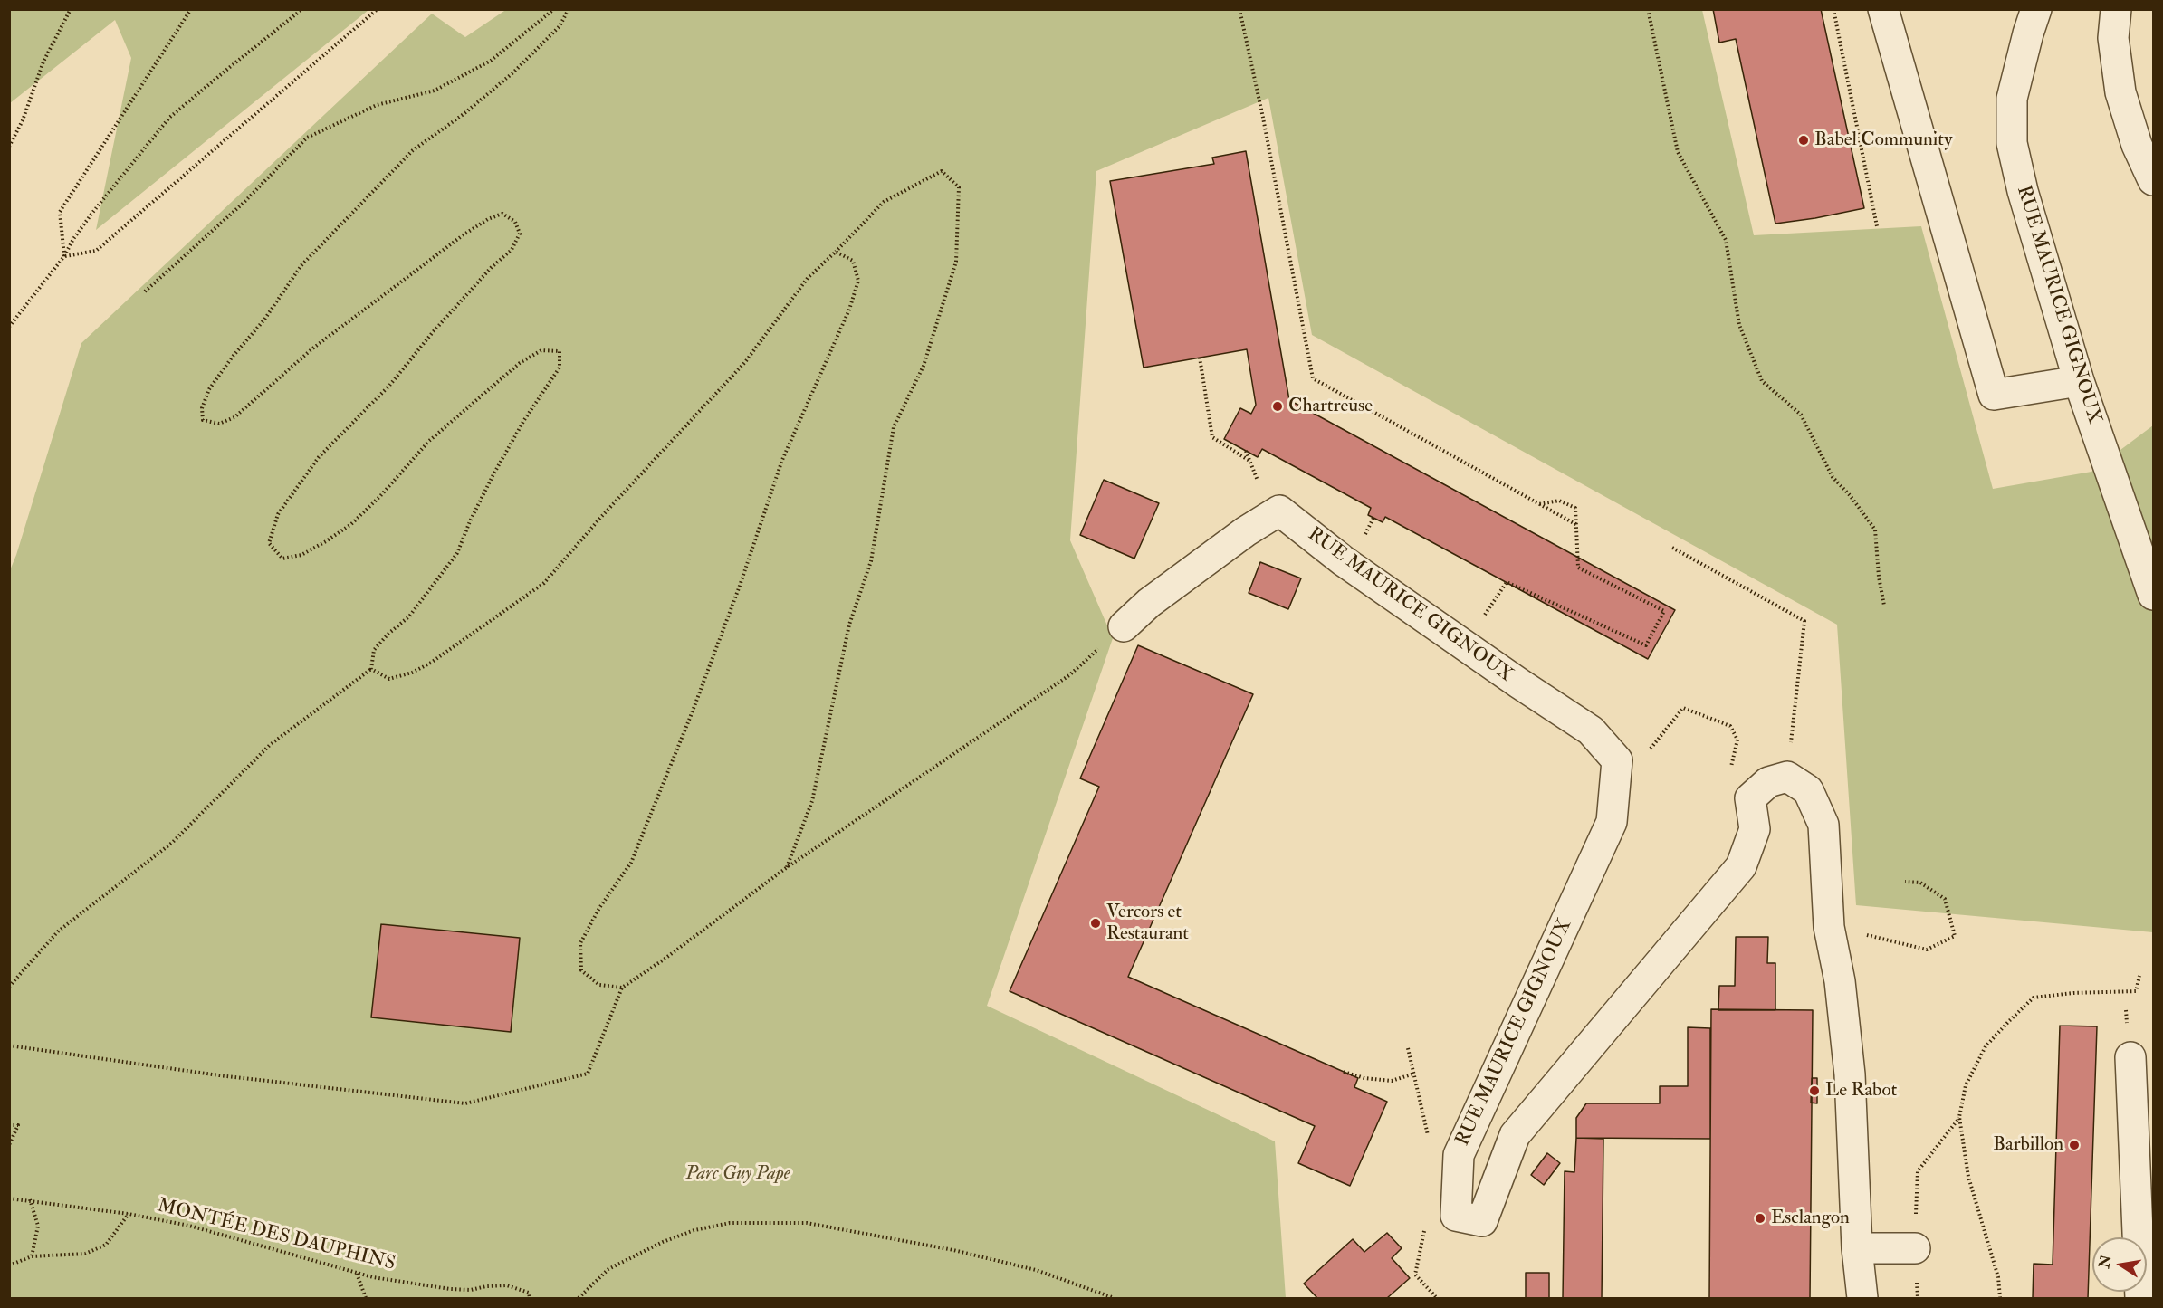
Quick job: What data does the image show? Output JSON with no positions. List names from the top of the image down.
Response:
{
  "streets": {
    "street": ["RUE MAURICE GIGNOUX"],
    "path": ["MONTÉE DES DAUPHINS"]
  },
  "parks": ["Parc Guy Pape"],
  "places": [
    "Babel Community",
    "Chartreuse",
    "Vercors et Restaurant",
    "Le Rabot",
    "Barbillon",
    "Esclangon"
  ],
  "north": "left"
}
